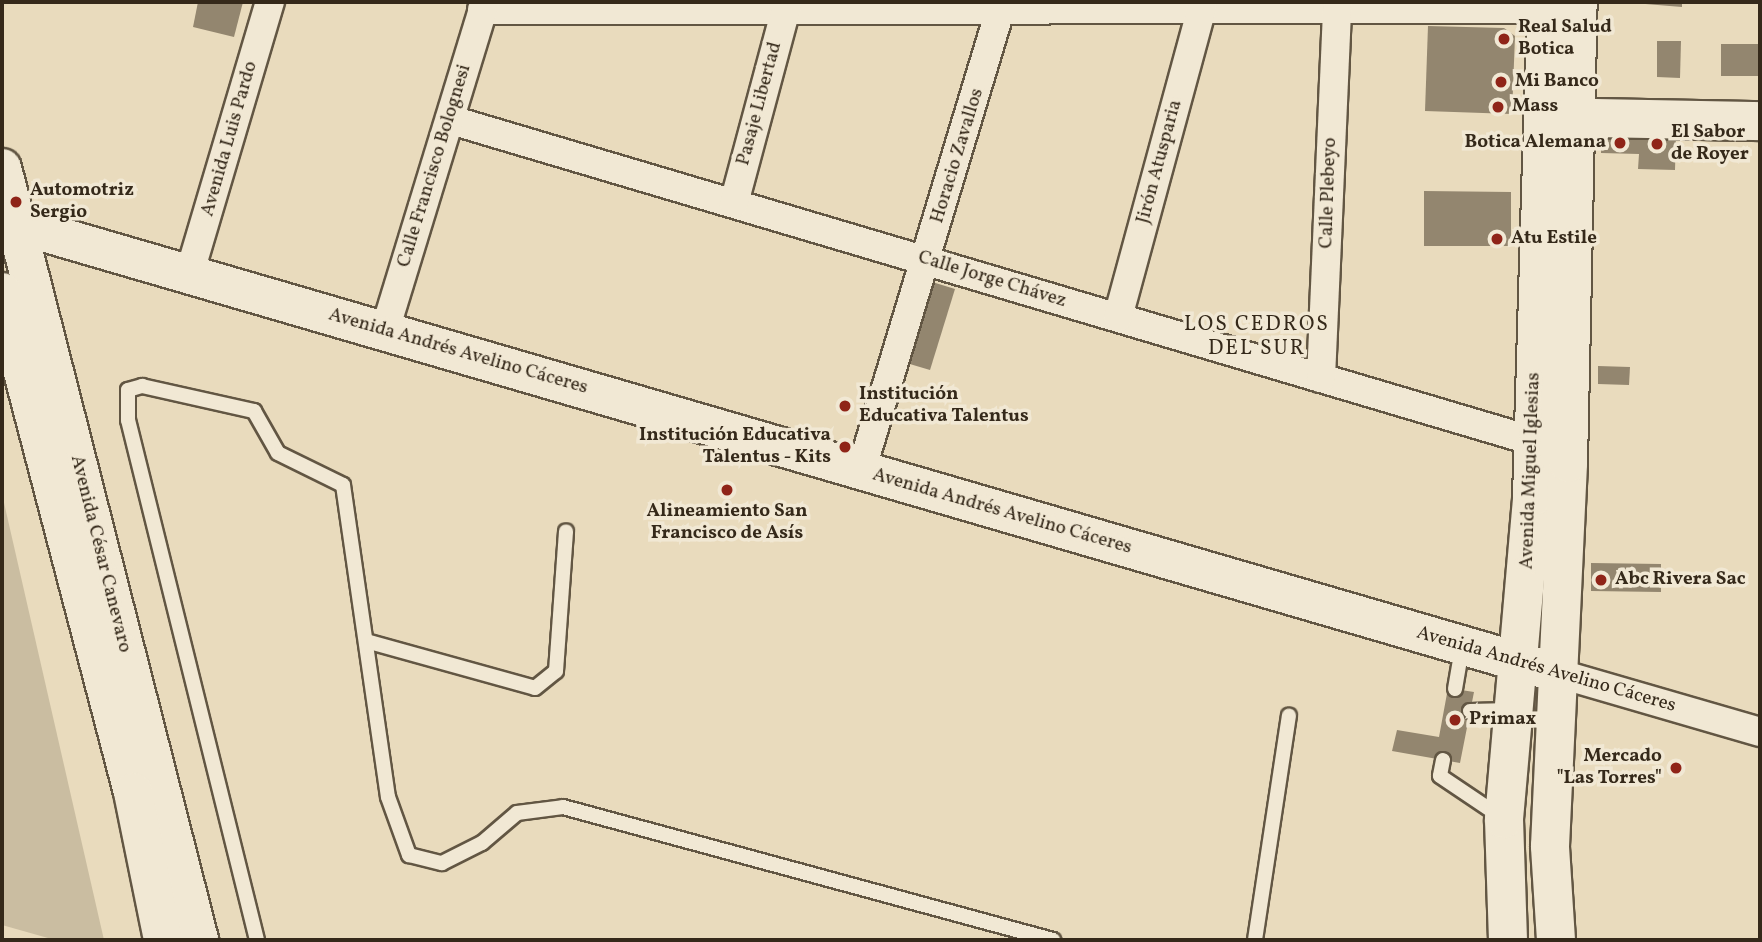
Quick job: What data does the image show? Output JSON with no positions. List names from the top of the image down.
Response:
{
  "streets": {
    "street": [
      "Pasaje Libertad",
      "Avenida Luis Pardo",
      "Horacio Zavallos",
      "Jirón Atusparia",
      "Calle Francisco Bolognesi",
      "Calle Plebeyo",
      "Calle Jorge Chávez",
      "Avenida Andrés Avelino Cáceres",
      "Avenida Miguel Iglesias",
      "Avenida César Canevaro"
    ]
  },
  "crossings": [
    ["Pasaje Libertad", "Calle Jorge Chávez"],
    ["Avenida Luis Pardo", "Avenida Andrés Avelino Cáceres"],
    ["Horacio Zavallos", "Calle Jorge Chávez"],
    ["Horacio Zavallos", "Avenida Andrés Avelino Cáceres"],
    ["Jirón Atusparia", "Calle Jorge Chávez"],
    ["Calle Francisco Bolognesi", "Calle Jorge Chávez"],
    ["Calle Francisco Bolognesi", "Avenida Andrés Avelino Cáceres"],
    ["Calle Plebeyo", "Calle Jorge Chávez"],
    ["Calle Jorge Chávez", "Avenida Miguel Iglesias"],
    ["Avenida Andrés Avelino Cáceres", "Avenida Miguel Iglesias"],
    ["Avenida Andrés Avelino Cáceres", "Avenida César Canevaro"]
  ],
  "districts": ["LOS CEDROS DEL SUR"],
  "places": [
    "Real Salud Botica",
    "Mi Banco",
    "Mass",
    "Botica Alemana",
    "El Sabor de Royer",
    "Automotriz Sergio",
    "Atu Estile",
    "Institución Educativa Talentus",
    "Institución Educativa Talentus - Kits",
    "Alineamiento San Francisco de Asís",
    "Abc Rivera Sac",
    "Primax",
    "Mercado \"Las Torres\""
  ]
}
